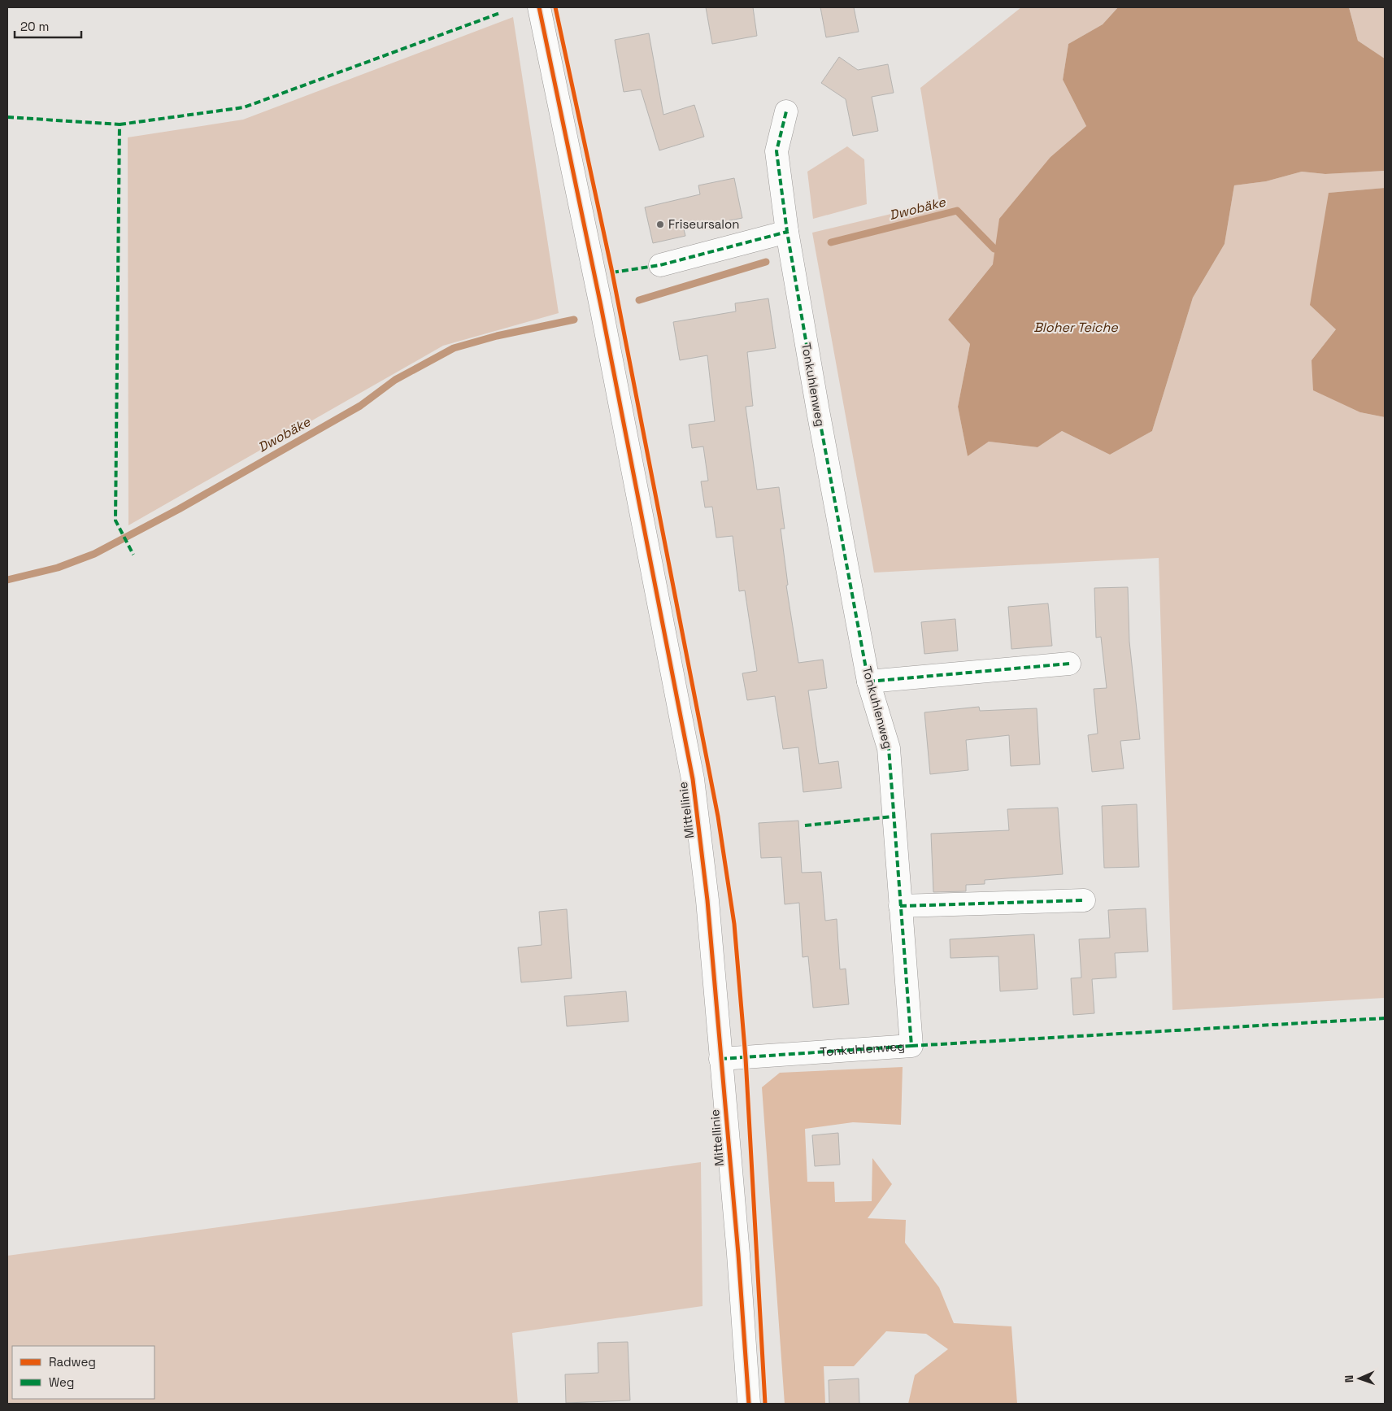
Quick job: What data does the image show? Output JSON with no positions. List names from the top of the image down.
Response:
{
  "streets": {
    "street": ["Tonkuhlenweg", "Mittellinie"]
  },
  "crossings": [
    ["Tonkuhlenweg", "Mittellinie"]
  ],
  "water": ["Dwobäke", "Bloher Teiche"],
  "places": ["Friseursalon"],
  "legend": ["Radweg", "Weg"],
  "scale_bar": "20 m",
  "north": "left"
}
